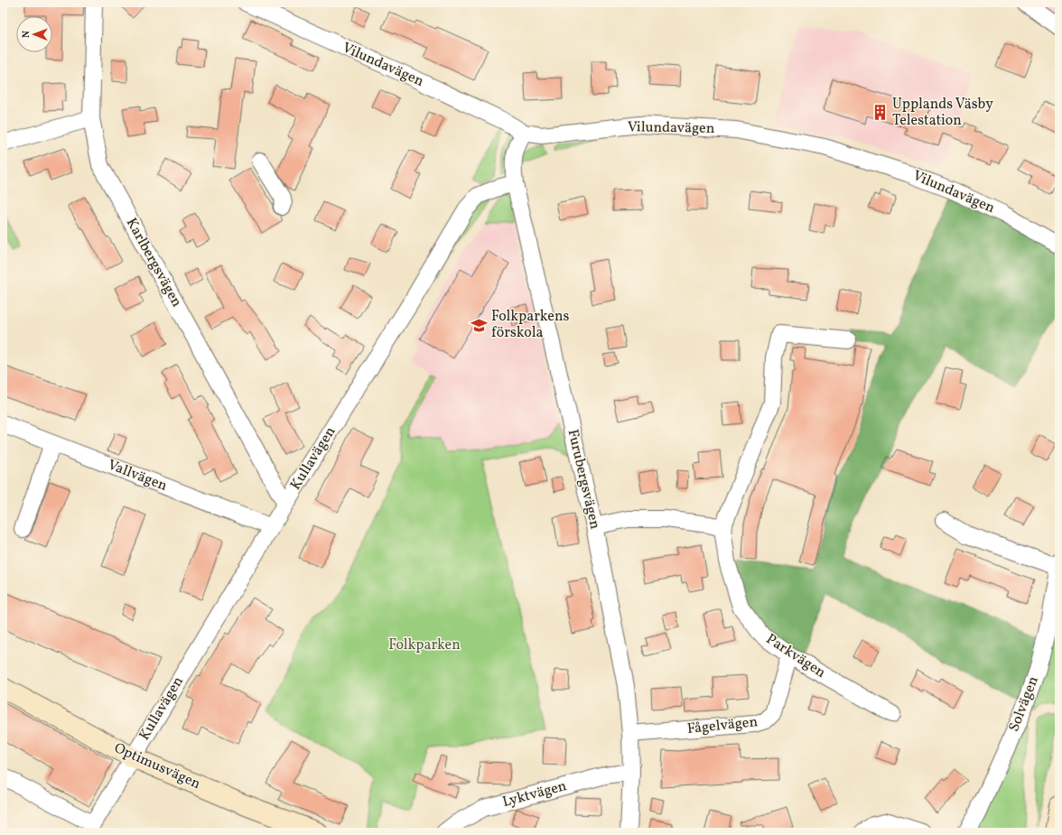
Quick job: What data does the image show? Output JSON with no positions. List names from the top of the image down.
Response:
{
  "streets": {
    "street": [
      "Vilundavägen",
      "Karlbergsvägen",
      "Kullavägen",
      "Vallvägen",
      "Furubergsvägen",
      "Parkvägen",
      "Solvägen",
      "Fågelvägen",
      "Optimusvägen",
      "Lyktvägen"
    ]
  },
  "crossings": [
    ["Vilundavägen", "Furubergsvägen"],
    ["Karlbergsvägen", "Kullavägen"],
    ["Kullavägen", "Vallvägen"],
    ["Kullavägen", "Furubergsvägen"],
    ["Kullavägen", "Optimusvägen"],
    ["Furubergsvägen", "Fågelvägen"],
    ["Furubergsvägen", "Lyktvägen"],
    ["Parkvägen", "Fågelvägen"]
  ],
  "parks": ["Folkparken"],
  "places": {
    "building": ["Upplands Väsby Telestation"],
    "school or university": ["Folkparkens förskola"]
  },
  "north": "left"
}
